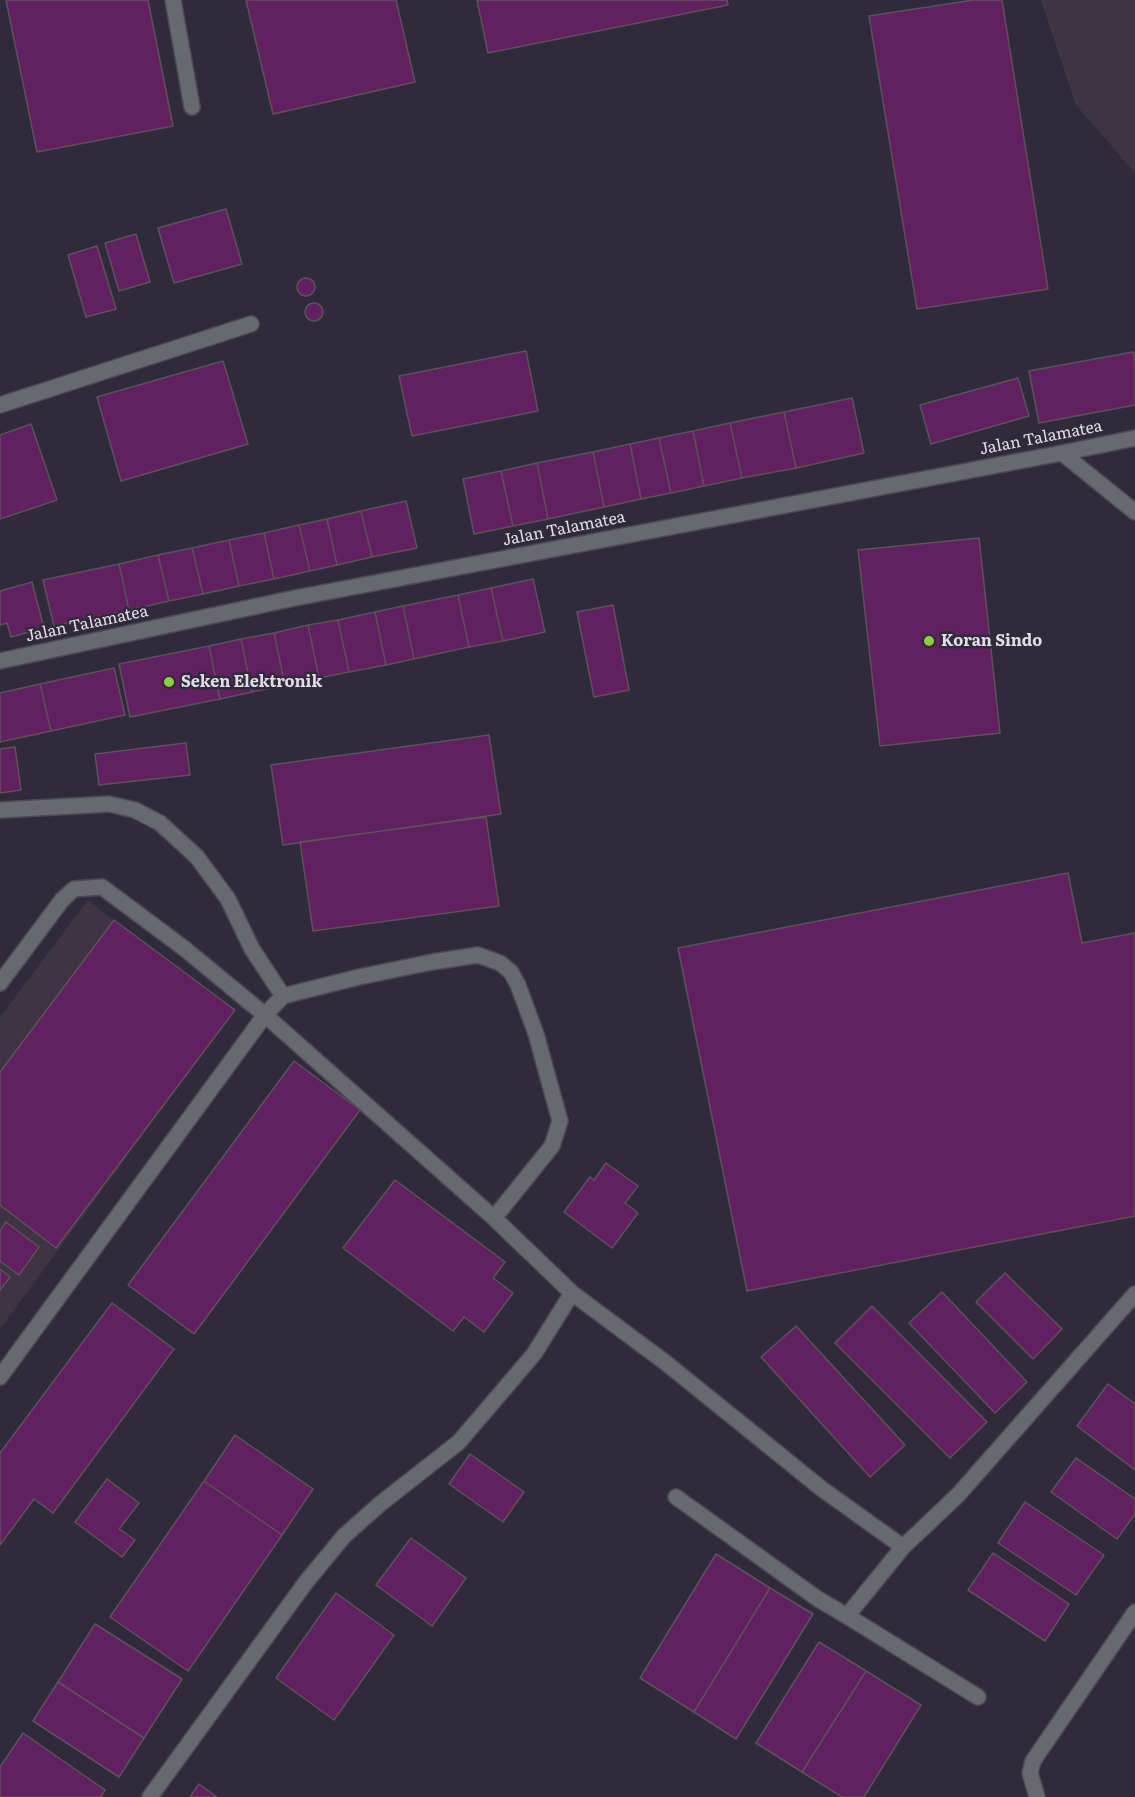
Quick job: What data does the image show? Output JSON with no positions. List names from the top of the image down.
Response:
{
  "streets": {
    "street": ["Jalan Talamatea"]
  },
  "places": ["Koran Sindo", "Seken Elektronik"]
}
